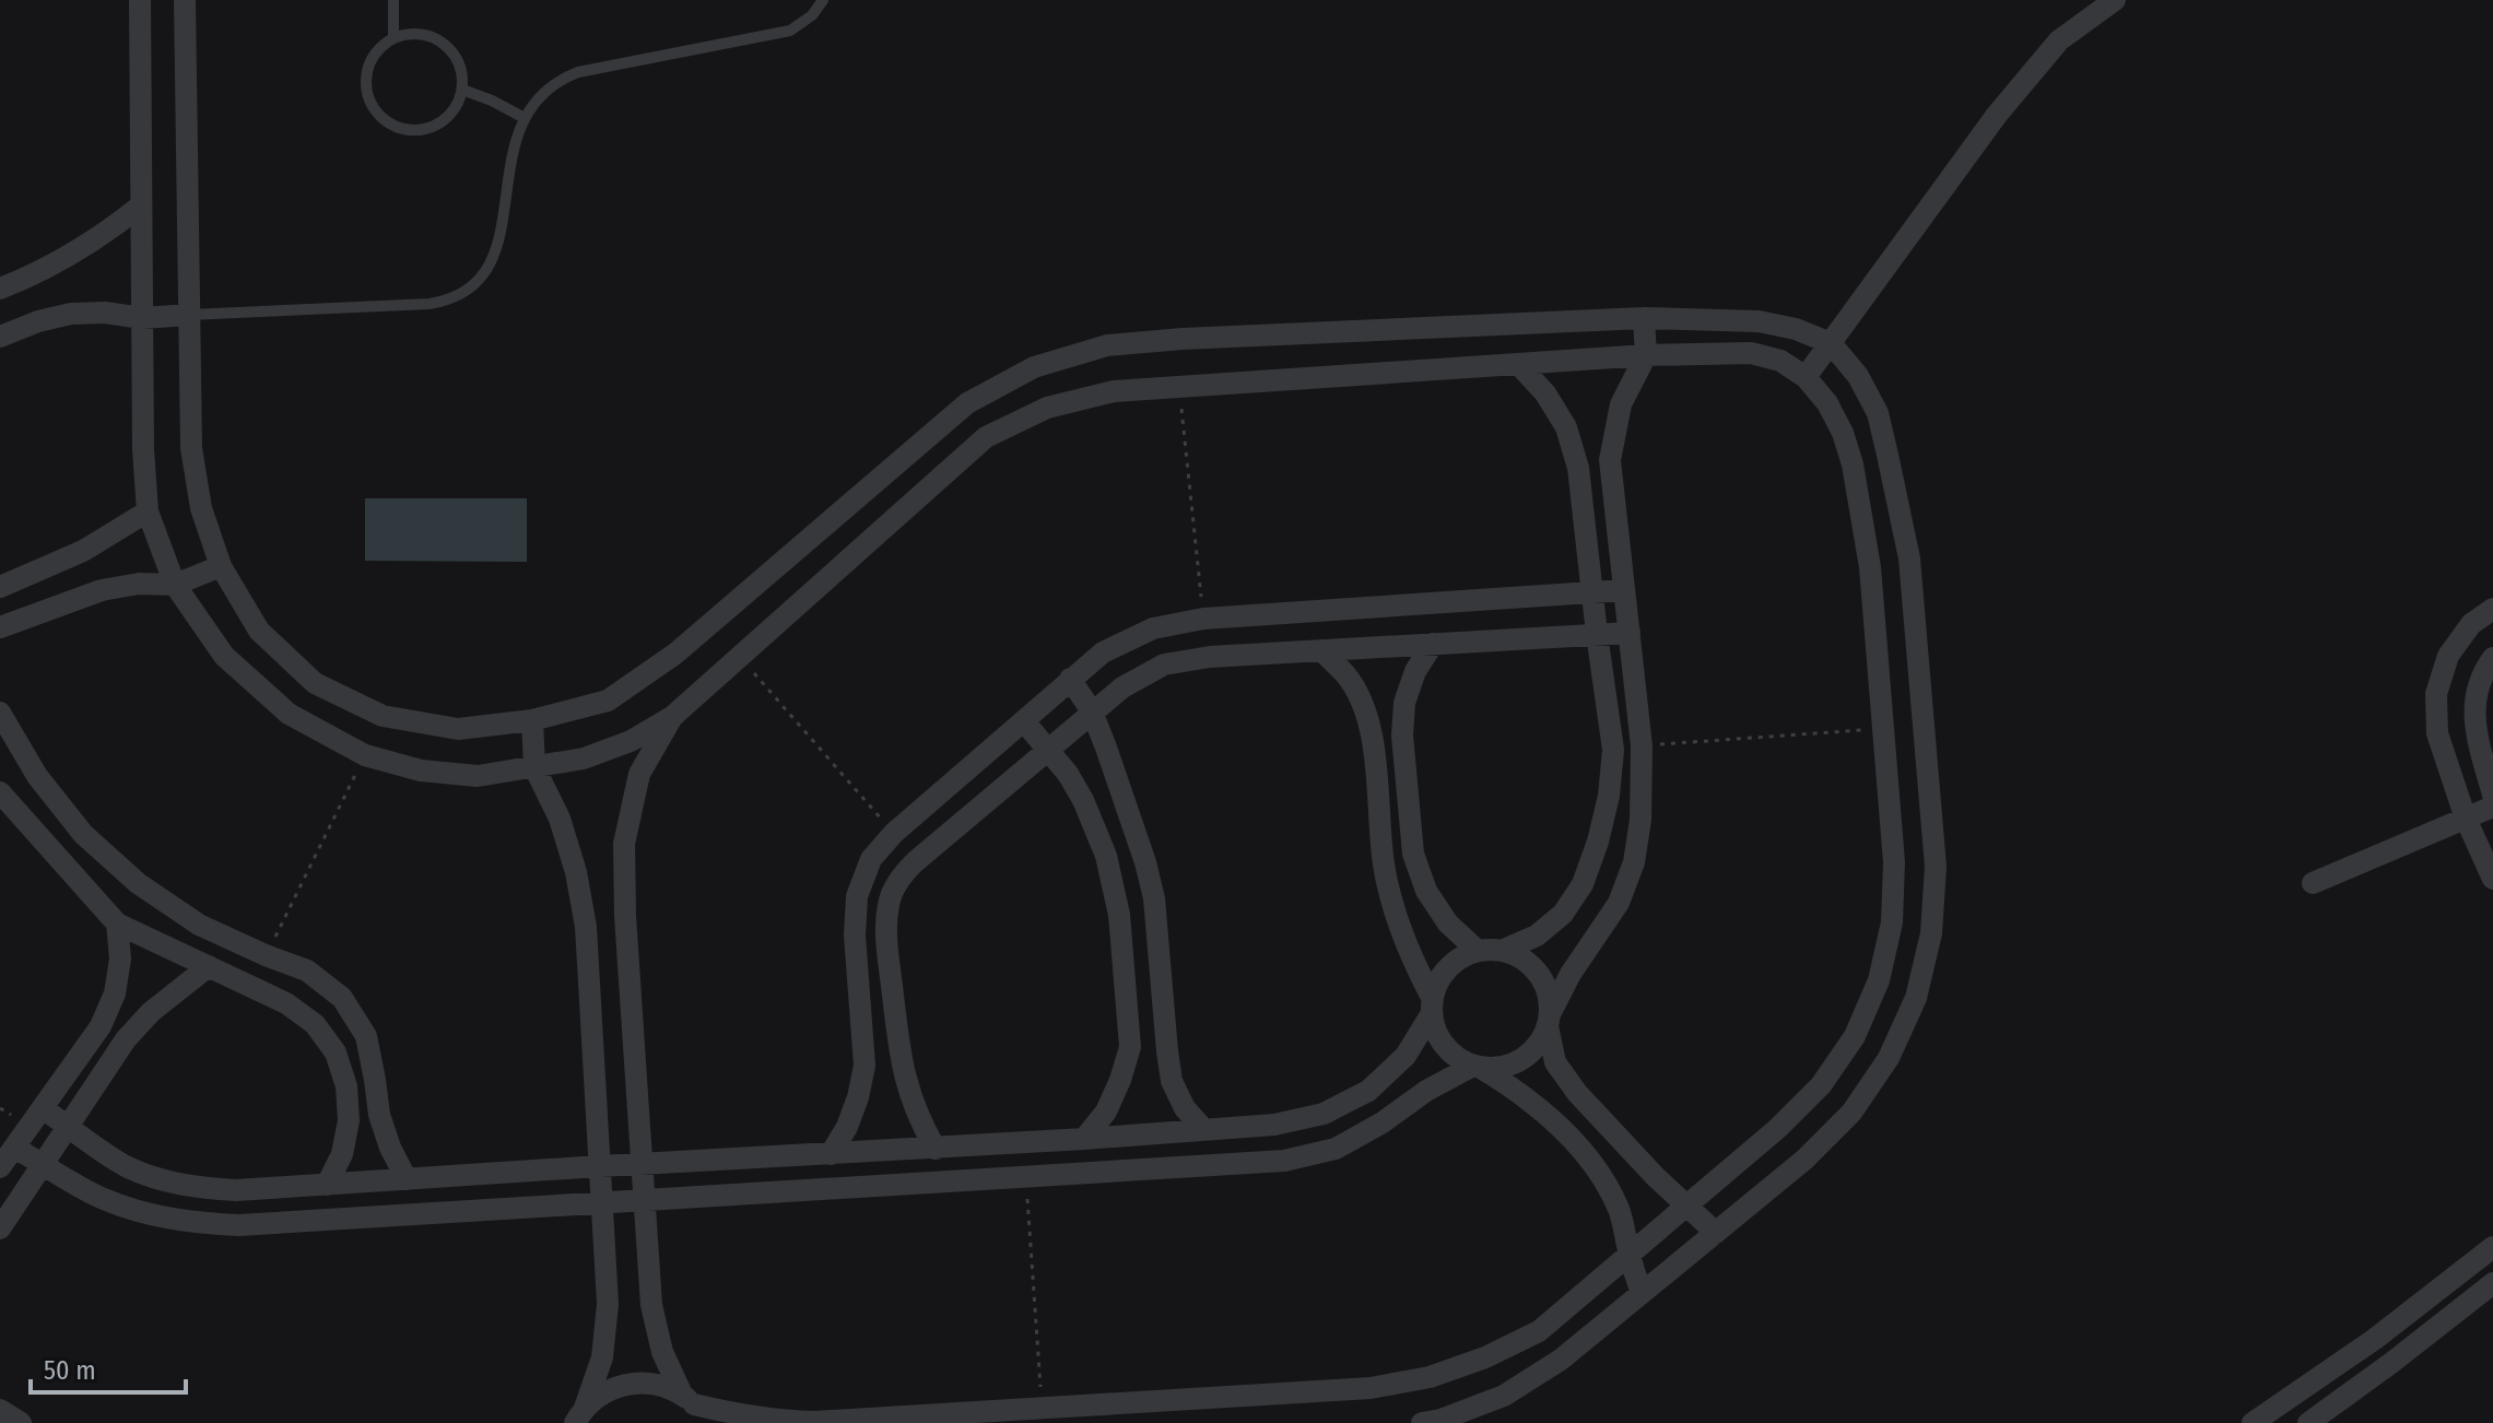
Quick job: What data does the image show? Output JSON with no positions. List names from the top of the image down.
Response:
{
  "scale_bar": "50 m"
}
